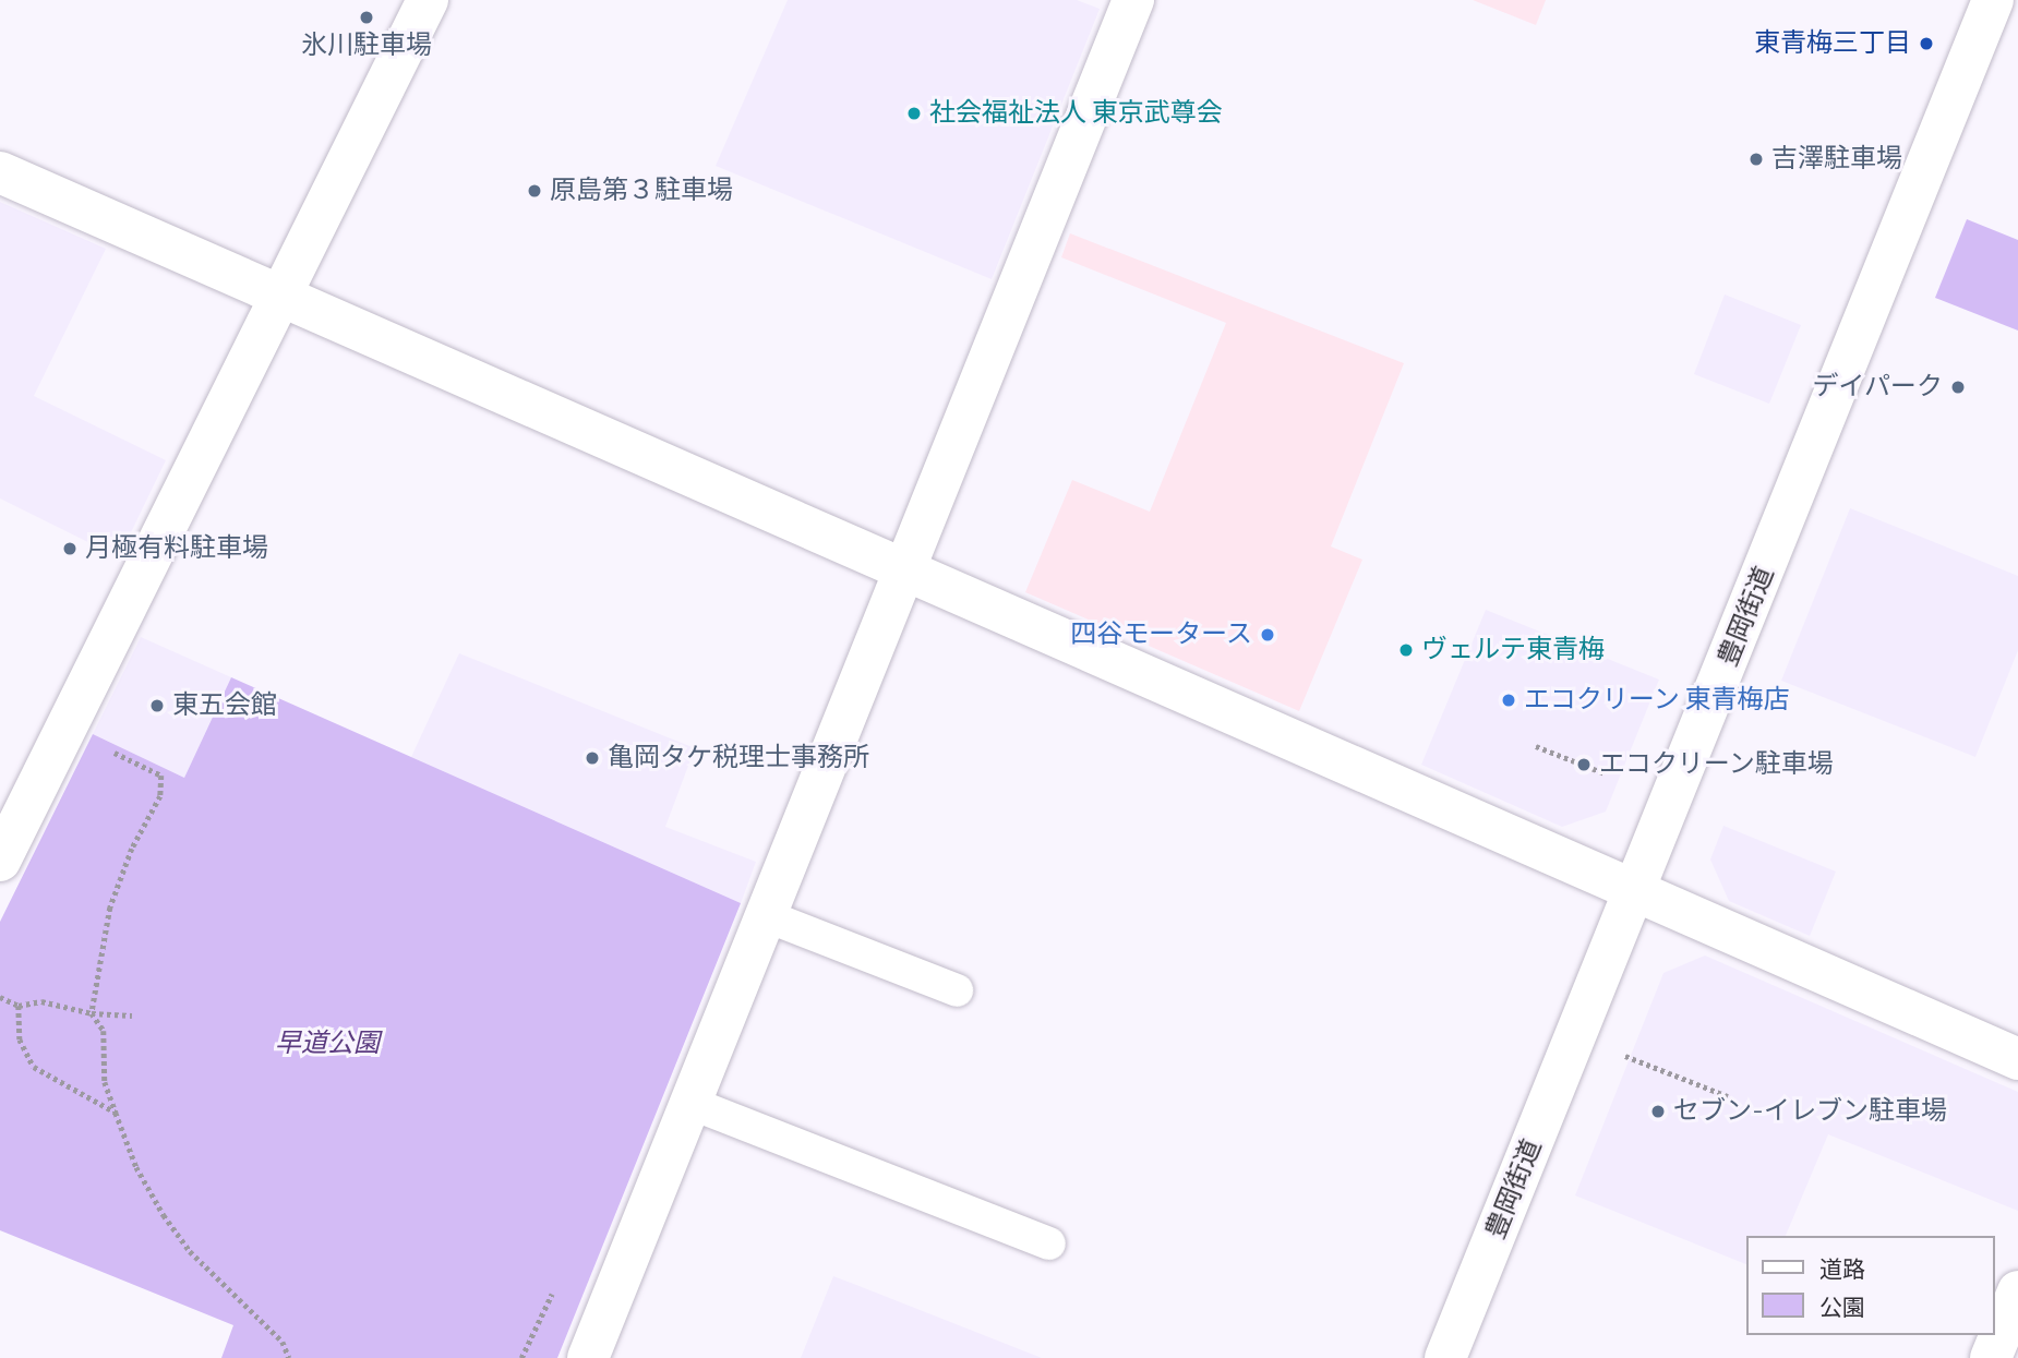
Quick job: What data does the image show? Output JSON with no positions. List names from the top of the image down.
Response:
{
  "streets": {
    "street": ["豊岡街道"]
  },
  "parks": ["早道公園"],
  "places": [
    "氷川駐車場",
    "東青梅三丁目",
    "社会福祉法人 東京武尊会",
    "吉澤駐車場",
    "原島第３駐車場",
    "デイパーク",
    "月極有料駐車場",
    "四谷モータース",
    "ヴェルテ東青梅",
    "エコクリーン 東青梅店",
    "東五会館",
    "亀岡タケ税理士事務所",
    "エコクリーン駐車場",
    "セブン-イレブン駐車場"
  ],
  "legend": ["道路", "公園"]
}
